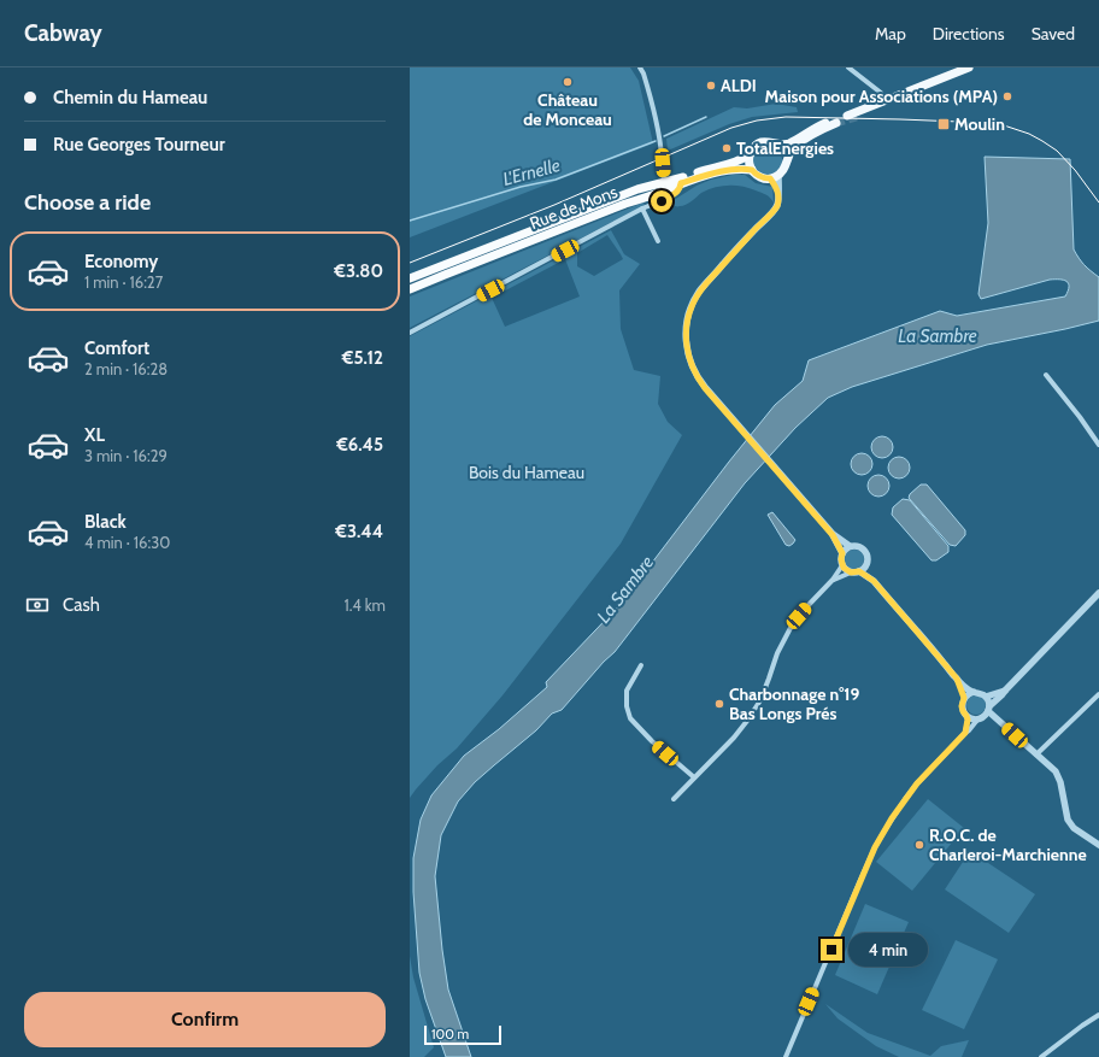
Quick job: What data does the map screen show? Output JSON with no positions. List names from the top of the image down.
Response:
{
  "streets": {
    "highway": ["Rue de Mons"]
  },
  "water": ["L'Ernelle", "La Sambre"],
  "parks": ["Bois du Hameau"],
  "places": {
    "other": [
      "Château de Monceau",
      "ALDI",
      "Maison pour Associations (MPA)",
      "TotalEnergies",
      "Charbonnage n°19 Bas Longs Prés",
      "R.O.C. de Charleroi-Marchienne"
    ],
    "transit": ["Moulin"]
  },
  "scale_bar": "100 m",
  "page": {
    "header": "Cabway",
    "nav": ["Map", "Directions", "Saved"],
    "banner": ["Chemin du Hameau", "Rue Georges Tourneur"],
    "heading": "Choose a ride",
    "list": [
      {
        "name": "Economy",
        "note": "1 min · 16:27",
        "value": "€3.80"
      },
      {
        "name": "Comfort",
        "note": "2 min · 16:28",
        "value": "€5.12"
      },
      {
        "name": "XL",
        "note": "3 min · 16:29",
        "value": "€6.45"
      },
      {
        "name": "Black",
        "note": "4 min · 16:30",
        "value": "€3.44"
      }
    ],
    "pay": ["Cash", "1.4 km"],
    "bubble": "4 min",
    "buttons": "Confirm",
    "scale": "100 m"
  }
}
